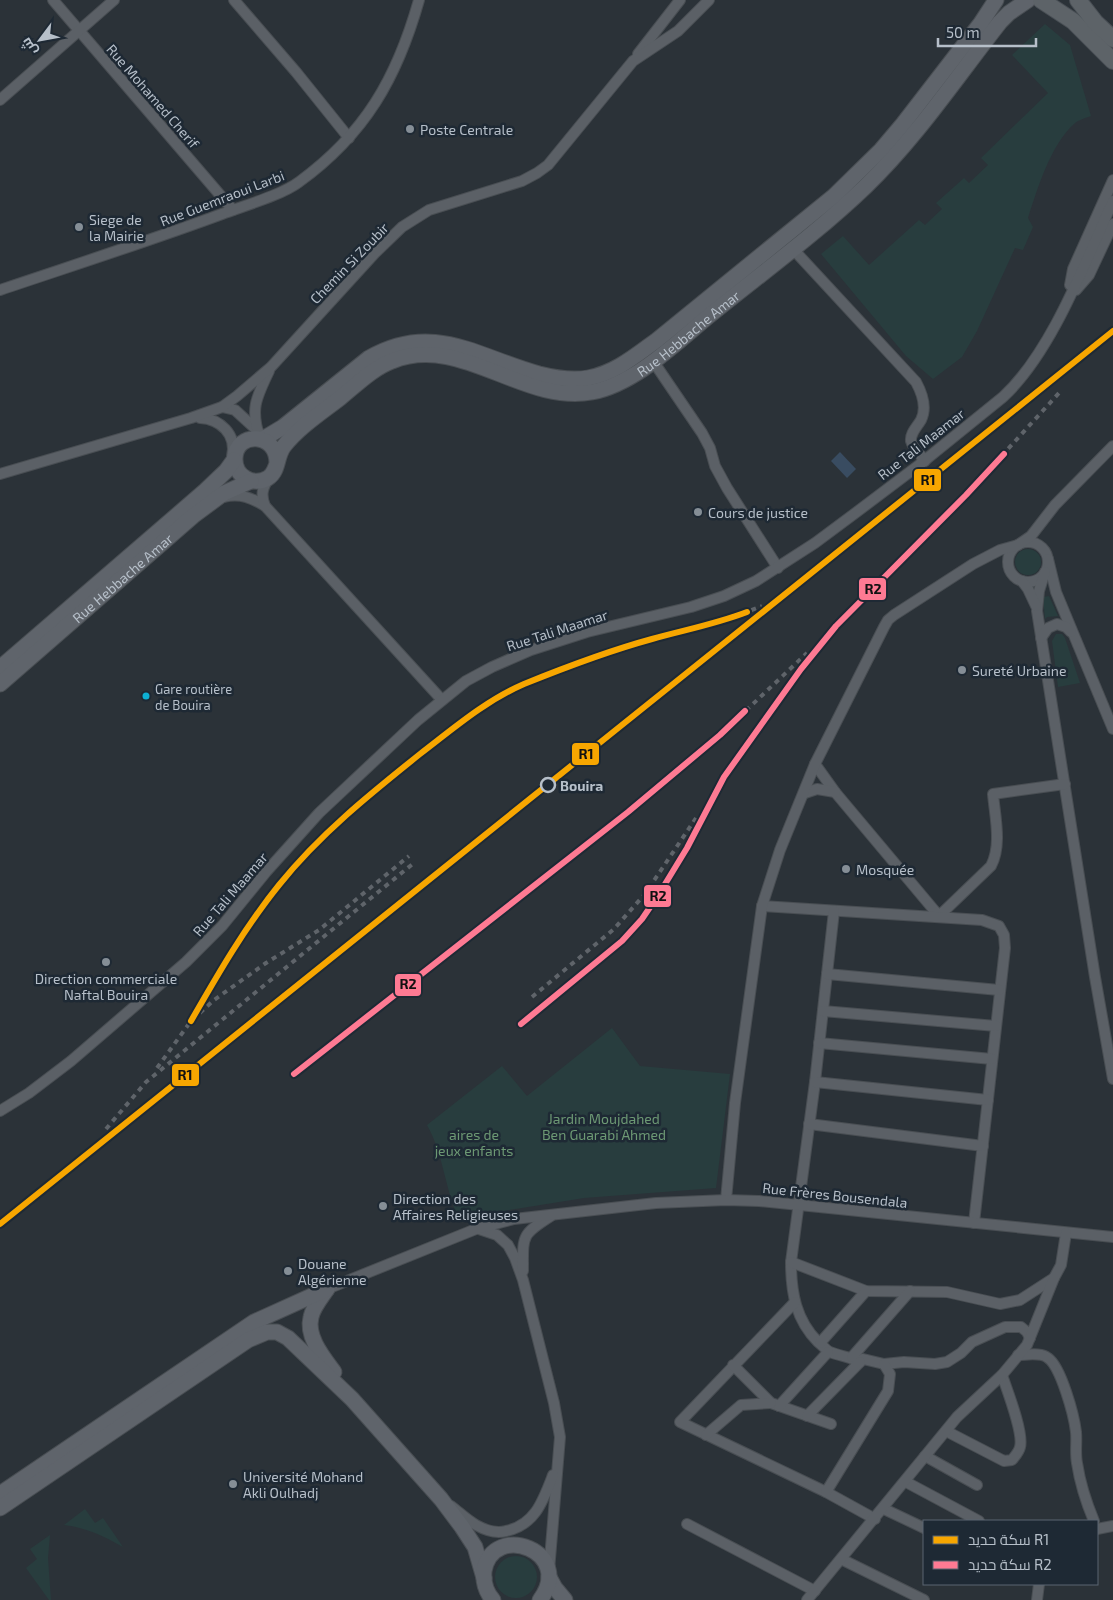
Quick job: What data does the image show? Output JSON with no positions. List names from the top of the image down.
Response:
{
  "streets": {
    "main road": ["Rue Hebbache Amar"],
    "street": [
      "Rue Mohamed Cherif",
      "Rue Guemraoui Larbi",
      "Chemin Si Zoubir",
      "Rue Tali Maamar",
      "Rue Frères Bousendala"
    ]
  },
  "crossings": [
    ["Rue Mohamed Cherif", "Rue Guemraoui Larbi"]
  ],
  "parks": ["Jardin Moujdahed Ben Guarabi Ahmed", "aires de jeux enfants"],
  "places": [
    "Poste Centrale",
    "Siege de la Mairie",
    "Cours de justice",
    "Sureté Urbaine",
    "Gare routière de Bouira",
    "Bouira",
    "Mosquée",
    "Direction commerciale Naftal Bouira",
    "Direction des Affaires Religieuses",
    "Douane Algérienne",
    "Université Mohand Akli Oulhadj"
  ],
  "lines": ["rail line R1", "rail line R2"],
  "legend": ["سكة حديد R1", "سكة حديد R2"],
  "scale_bar": "50 m",
  "north": "bottom left"
}
